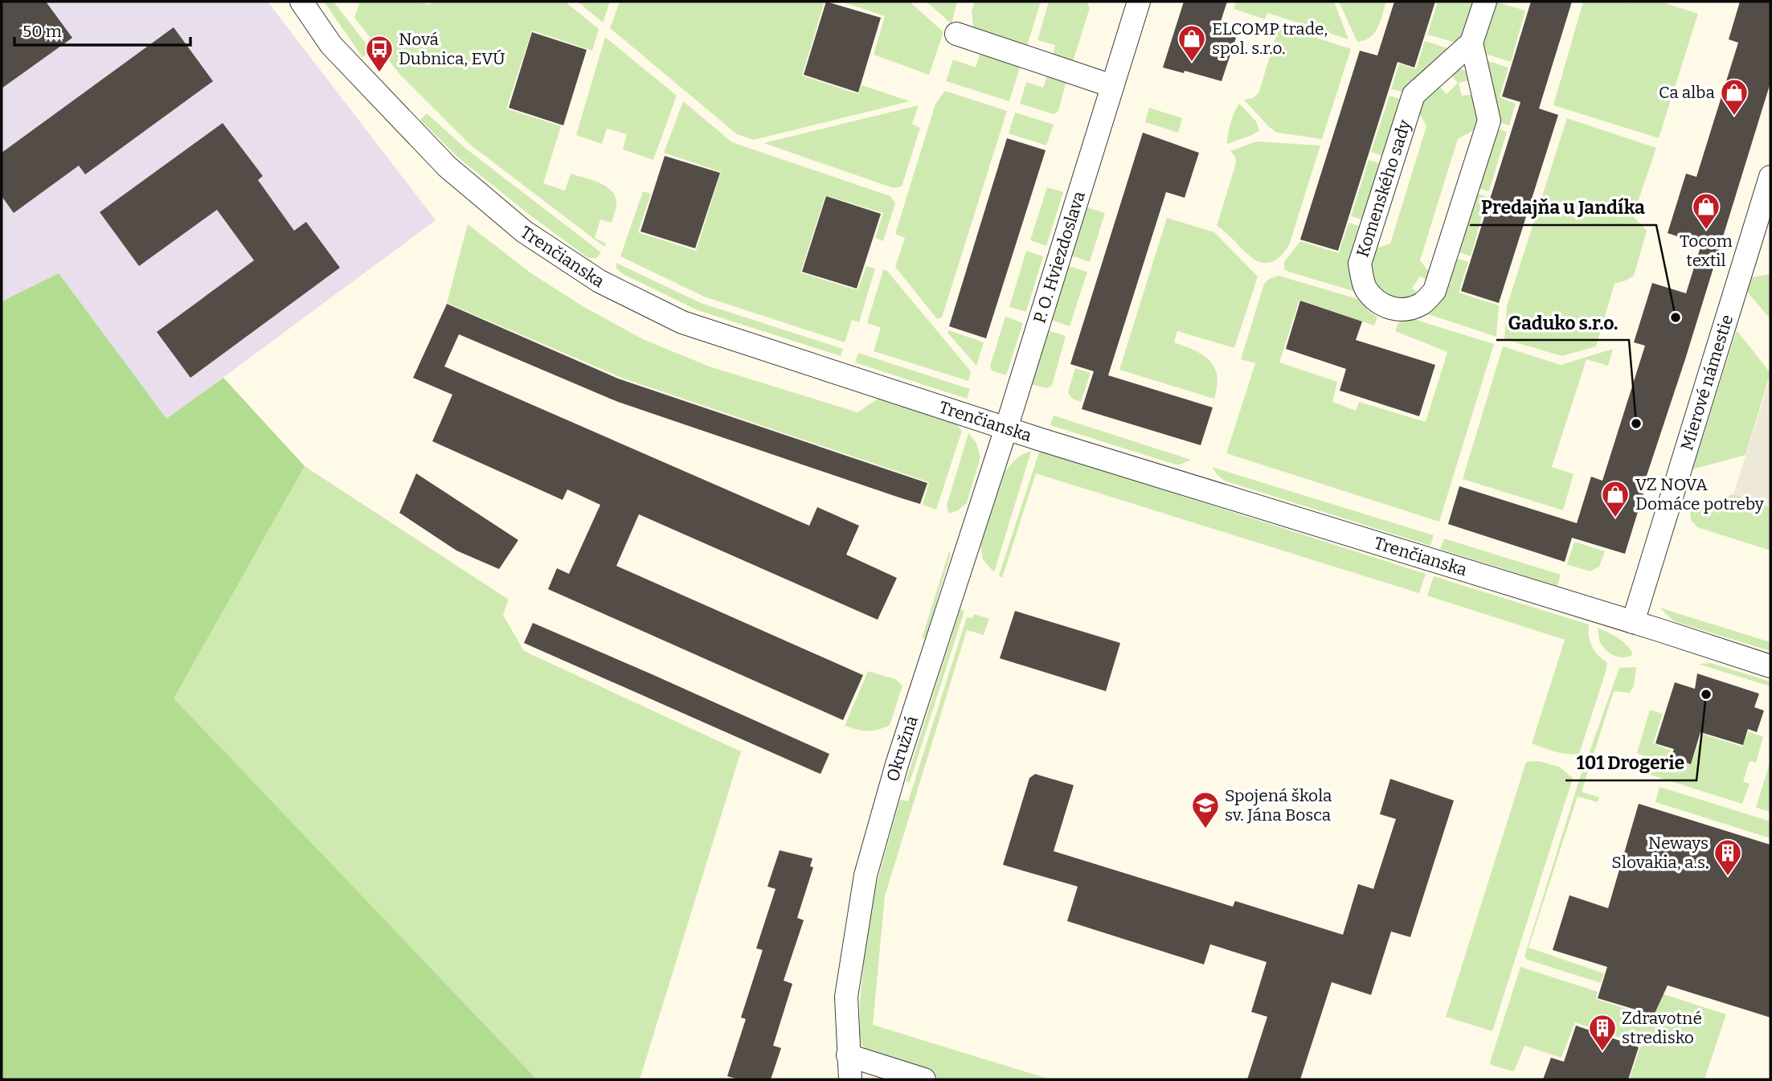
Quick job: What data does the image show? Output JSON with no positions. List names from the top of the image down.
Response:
{
  "streets": {
    "street": [
      "Komenského sady",
      "Trenčianska",
      "P. O. Hviezdoslava",
      "Mierové námestie",
      "Okružná"
    ]
  },
  "crossings": [
    ["Trenčianska", "P. O. Hviezdoslava"],
    ["Trenčianska", "Mierové námestie"],
    ["Trenčianska", "Okružná"],
    ["P. O. Hviezdoslava", "Okružná"]
  ],
  "places": {
    "shop": [
      "ELCOMP trade, spol. s.r.o.",
      "Ca alba",
      "Tocom textil",
      "VZ NOVA Domáce potreby"
    ],
    "bus stop": ["Nová Dubnica, EVÚ"],
    "other": ["Predajňa u Jandíka", "Gaduko s.r.o.", "101 Drogerie"],
    "school or university": ["Spojená škola sv. Jána Bosca"],
    "building": ["Neways Slovakia, a.s.", "Zdravotné stredisko"]
  },
  "scale_bar": "50 m"
}
